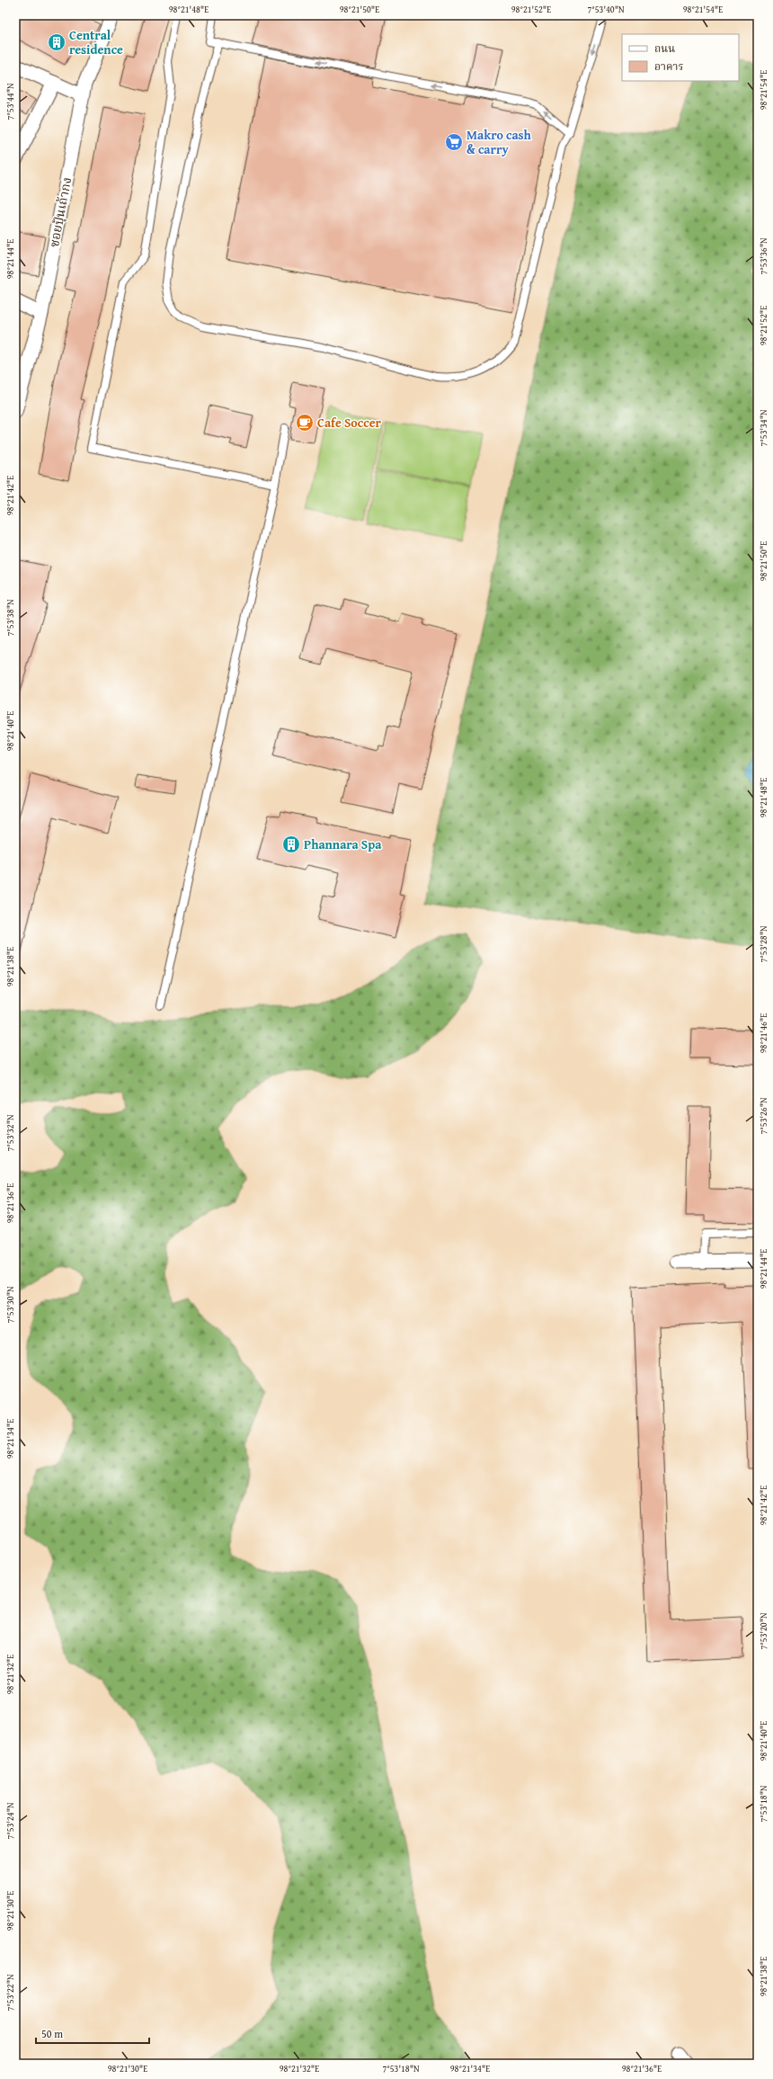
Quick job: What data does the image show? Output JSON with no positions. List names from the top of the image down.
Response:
{
  "streets": {
    "street": ["ซอยปุ้นเถ้ากง"]
  },
  "places": {
    "building": ["Central residence", "Phannara Spa"],
    "supermarket": ["Makro cash & carry"],
    "cafe": ["Cafe Soccer"]
  },
  "legend": ["ถนน", "อาคาร"],
  "scale_bar": "50 m",
  "coordinates": [
    "98°21'48\"E",
    "98°21'50\"E",
    "98°21'52\"E",
    "7°53'40\"N",
    "98°21'54\"E",
    "7°53'44\"N",
    "7°53'36\"N",
    "98°21'44\"E",
    "7°53'34\"N",
    "98°21'42\"E",
    "7°53'38\"N",
    "98°21'40\"E",
    "7°53'28\"N",
    "98°21'38\"E",
    "98°21'46\"E",
    "7°53'26\"N",
    "7°53'32\"N",
    "98°21'36\"E",
    "7°53'30\"N",
    "98°21'34\"E",
    "7°53'20\"N",
    "98°21'32\"E",
    "7°53'18\"N",
    "7°53'24\"N",
    "98°21'30\"E",
    "7°53'22\"N"
  ]
}
